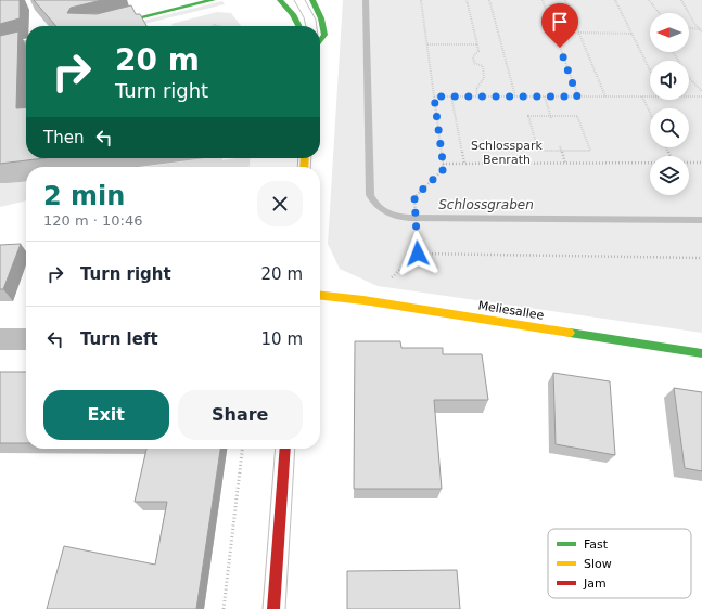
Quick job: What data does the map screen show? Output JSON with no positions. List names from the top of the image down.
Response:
{
  "streets": {
    "street": ["Meliesallee"]
  },
  "water": ["Schlossgraben"],
  "parks": ["Schlosspark Benrath"],
  "legend": ["Fast", "Slow", "Jam"],
  "north": "left",
  "page": {
    "turn": ["20 m", "Turn right"],
    "then": "Then",
    "heading": ["2 min", "120 m · 10:46"],
    "list": [
      {
        "name": "Turn right",
        "value": "20 m"
      },
      {
        "name": "Turn left",
        "value": "10 m"
      }
    ],
    "buttons": ["Exit", "Share"]
  }
}
